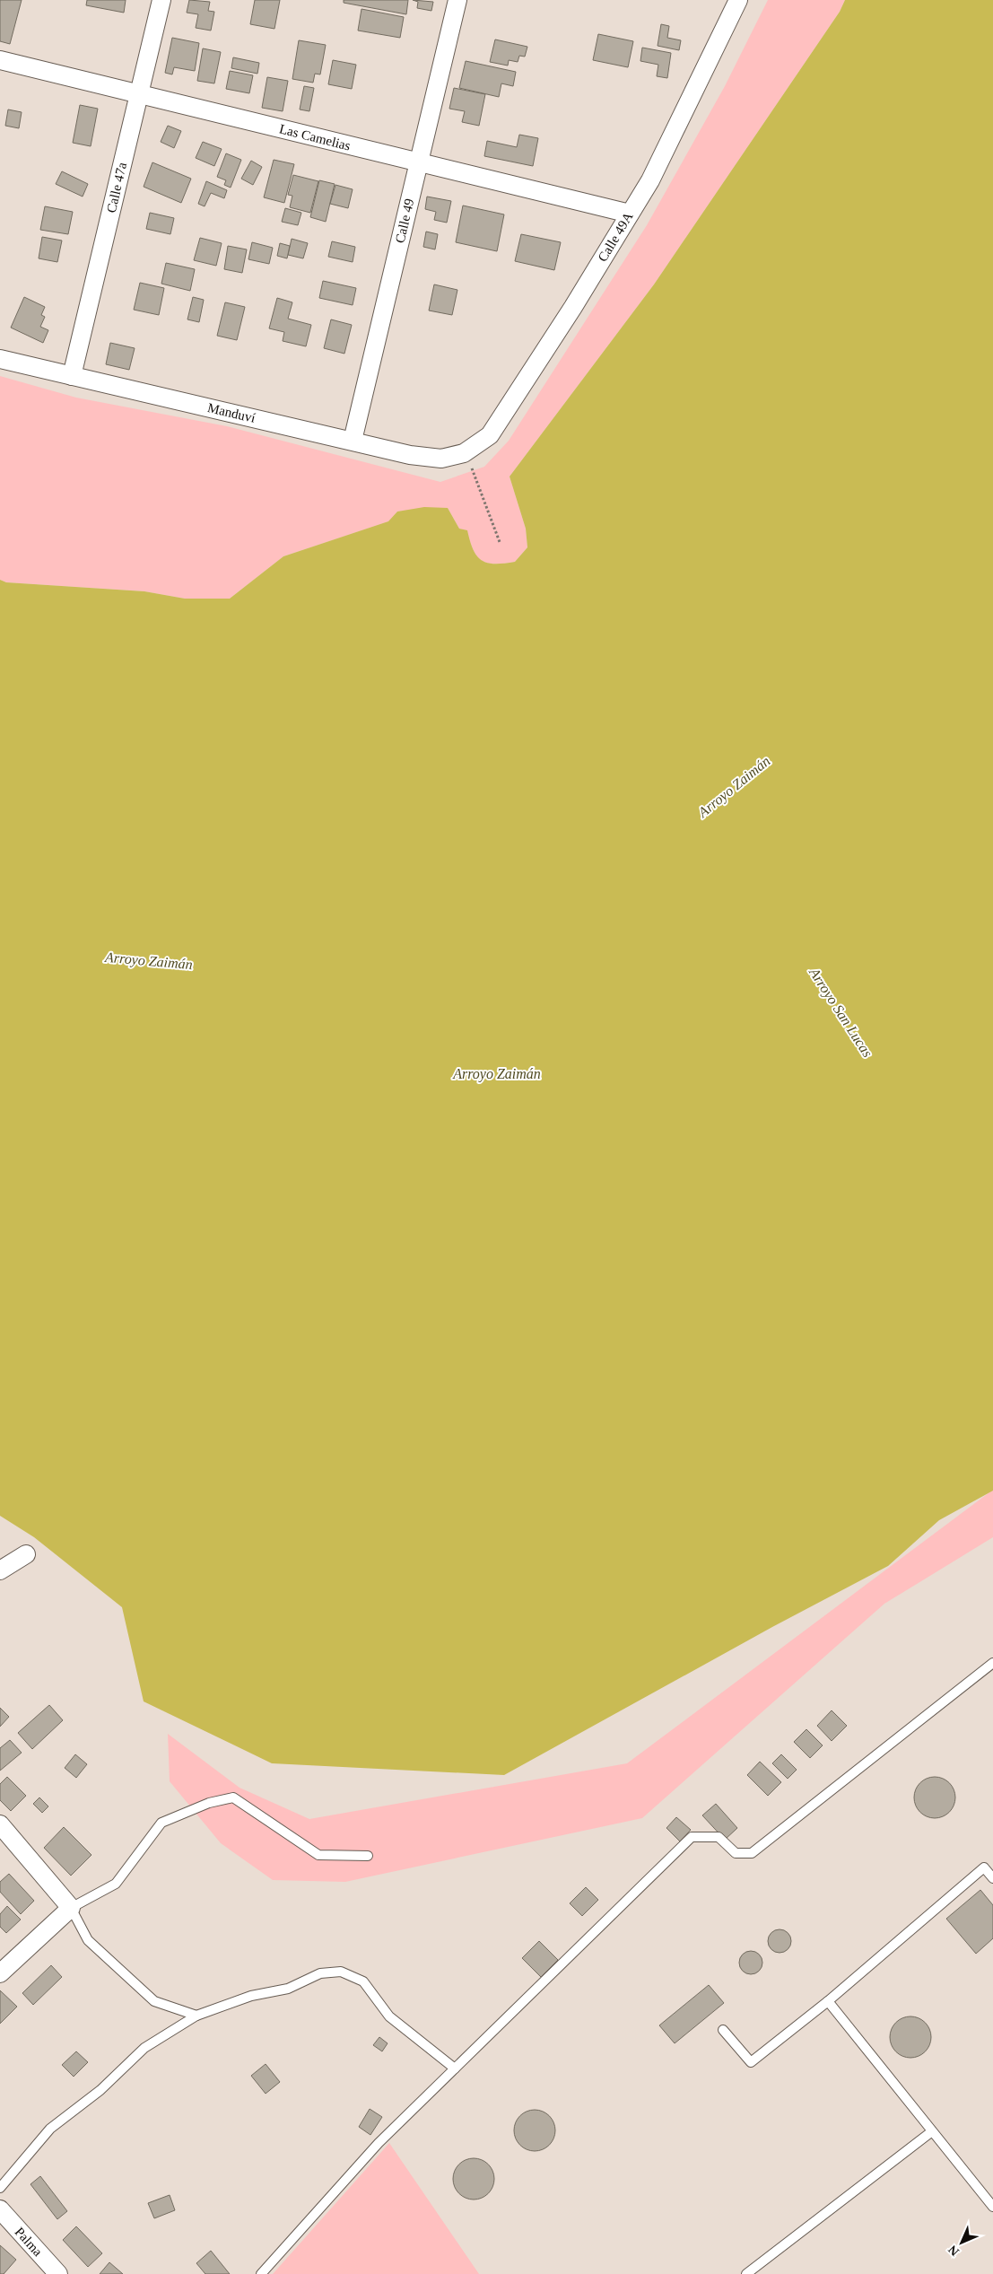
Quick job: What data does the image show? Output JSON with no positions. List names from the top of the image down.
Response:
{
  "streets": {
    "street": [
      "Las Camelias",
      "Calle 47a",
      "Calle 49",
      "Calle 49A",
      "Manduví",
      "Palma"
    ]
  },
  "crossings": [
    ["Las Camelias", "Calle 47a"],
    ["Las Camelias", "Calle 49"],
    ["Las Camelias", "Calle 49A"],
    ["Calle 47a", "Manduví"],
    ["Calle 49", "Manduví"],
    ["Calle 49A", "Manduví"]
  ],
  "water": ["Arroyo Zaimán", "Arroyo San Lucas"],
  "north": "bottom left"
}
